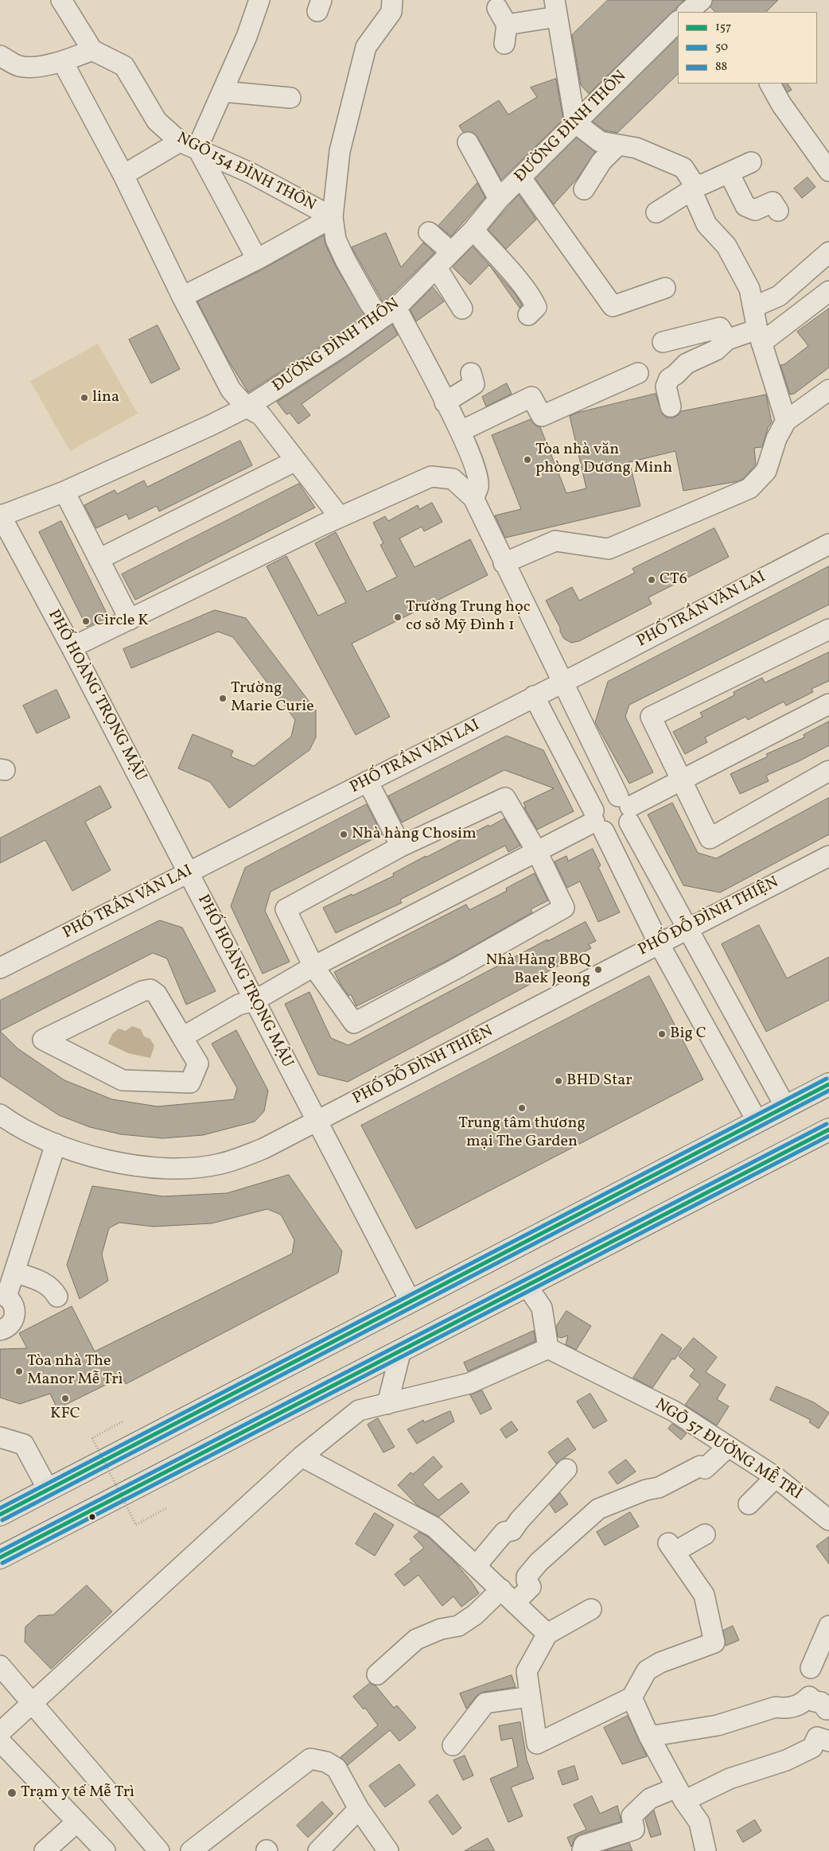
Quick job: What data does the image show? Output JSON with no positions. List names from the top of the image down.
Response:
{
  "streets": {
    "street": [
      "ĐƯỜNG ĐÌNH THÔN",
      "NGÕ 154 ĐÌNH THÔN",
      "PHỐ TRẦN VĂN LAI",
      "PHỐ HOÀNG TRỌNG MẬU",
      "PHỐ ĐỖ ĐÌNH THIỆN",
      "NGÕ 57 ĐƯỜNG MỄ TRÌ"
    ]
  },
  "crossings": [
    ["ĐƯỜNG ĐÌNH THÔN", "NGÕ 154 ĐÌNH THÔN"],
    ["ĐƯỜNG ĐÌNH THÔN", "PHỐ HOÀNG TRỌNG MẬU"],
    ["PHỐ TRẦN VĂN LAI", "PHỐ HOÀNG TRỌNG MẬU"],
    ["PHỐ HOÀNG TRỌNG MẬU", "PHỐ ĐỖ ĐÌNH THIỆN"]
  ],
  "places": [
    "lina",
    "Tòa nhà văn phòng Dương Minh",
    "CT6",
    "Trường Trung học cơ sở Mỹ Đình 1",
    "Circle K",
    "Trường Marie Curie",
    "Nhà hàng Chosim",
    "Nhà Hàng BBQ Baek Jeong",
    "Big C",
    "BHD Star",
    "Trung tâm thương mại The Garden",
    "Tòa nhà The Manor Mễ Trì",
    "KFC",
    "Trạm y tế Mễ Trì"
  ],
  "lines": ["transit line 88", "transit line 157", "transit line 50"],
  "legend": ["157", "50", "88"]
}
